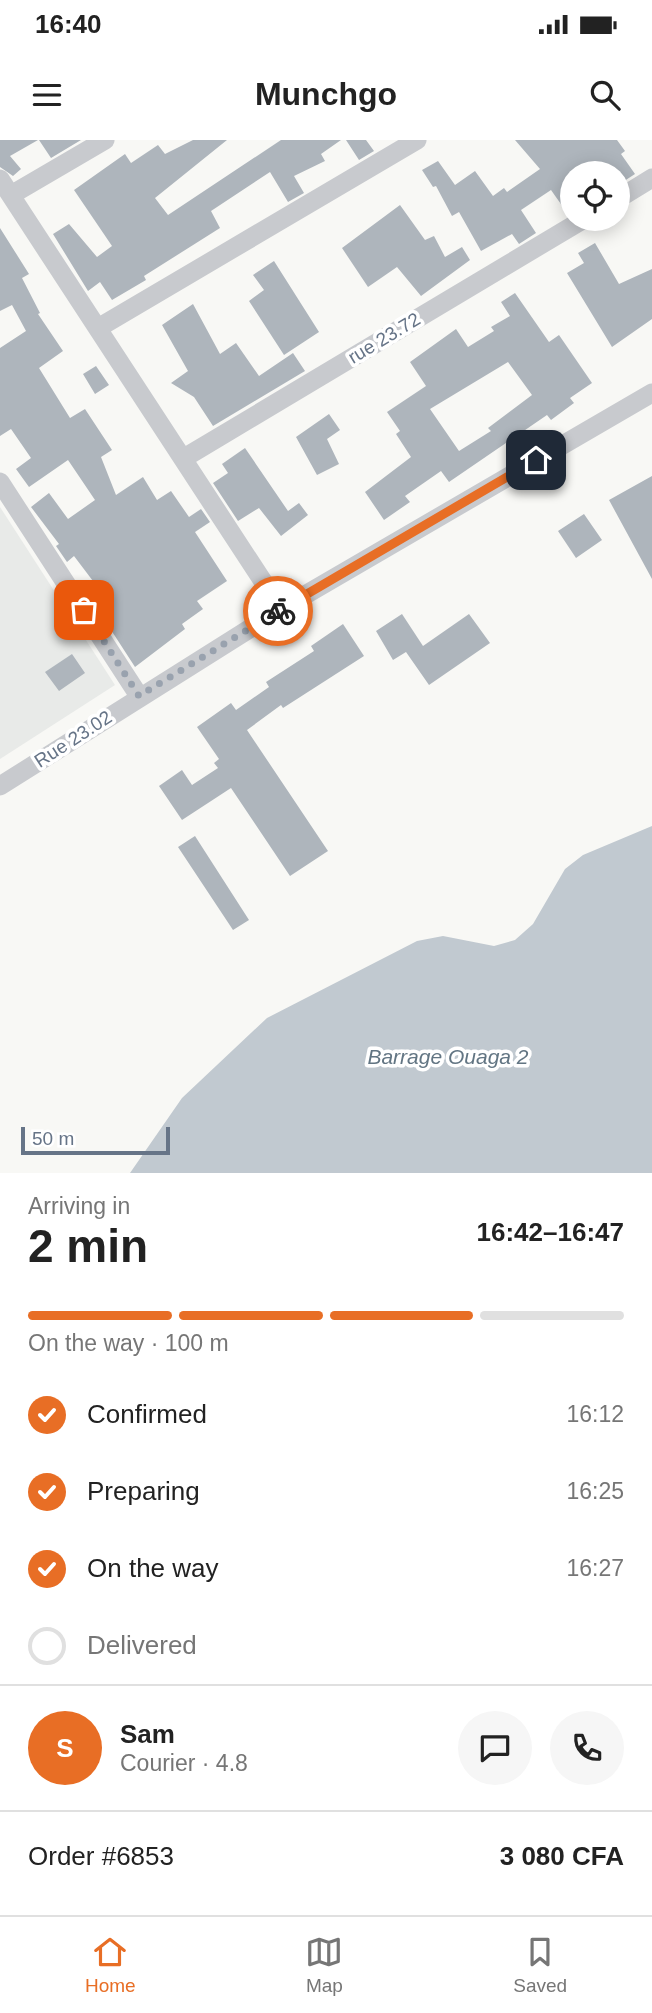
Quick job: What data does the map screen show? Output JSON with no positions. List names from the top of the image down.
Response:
{
  "streets": {
    "street": ["rue 23.72", "Rue 23.02"]
  },
  "water": ["Barrage Ouaga 2"],
  "scale_bar": "50 m",
  "page": {
    "status": "16:40",
    "header": "Munchgo",
    "scale": "50 m",
    "heading": ["2 min", "Arriving in", "16:42–16:47"],
    "panel": [
      "Sam",
      "Courier · 4.8",
      "Order #6853",
      "3 080 CFA"
    ],
    "bar": "On the way · 100 m",
    "list": [
      ["Confirmed", "16:12"],
      ["Preparing", "16:25"],
      ["On the way", "16:27"],
      "Delivered"
    ],
    "round": "S",
    "tabs": ["Home", "Map", "Saved"]
  }
}
